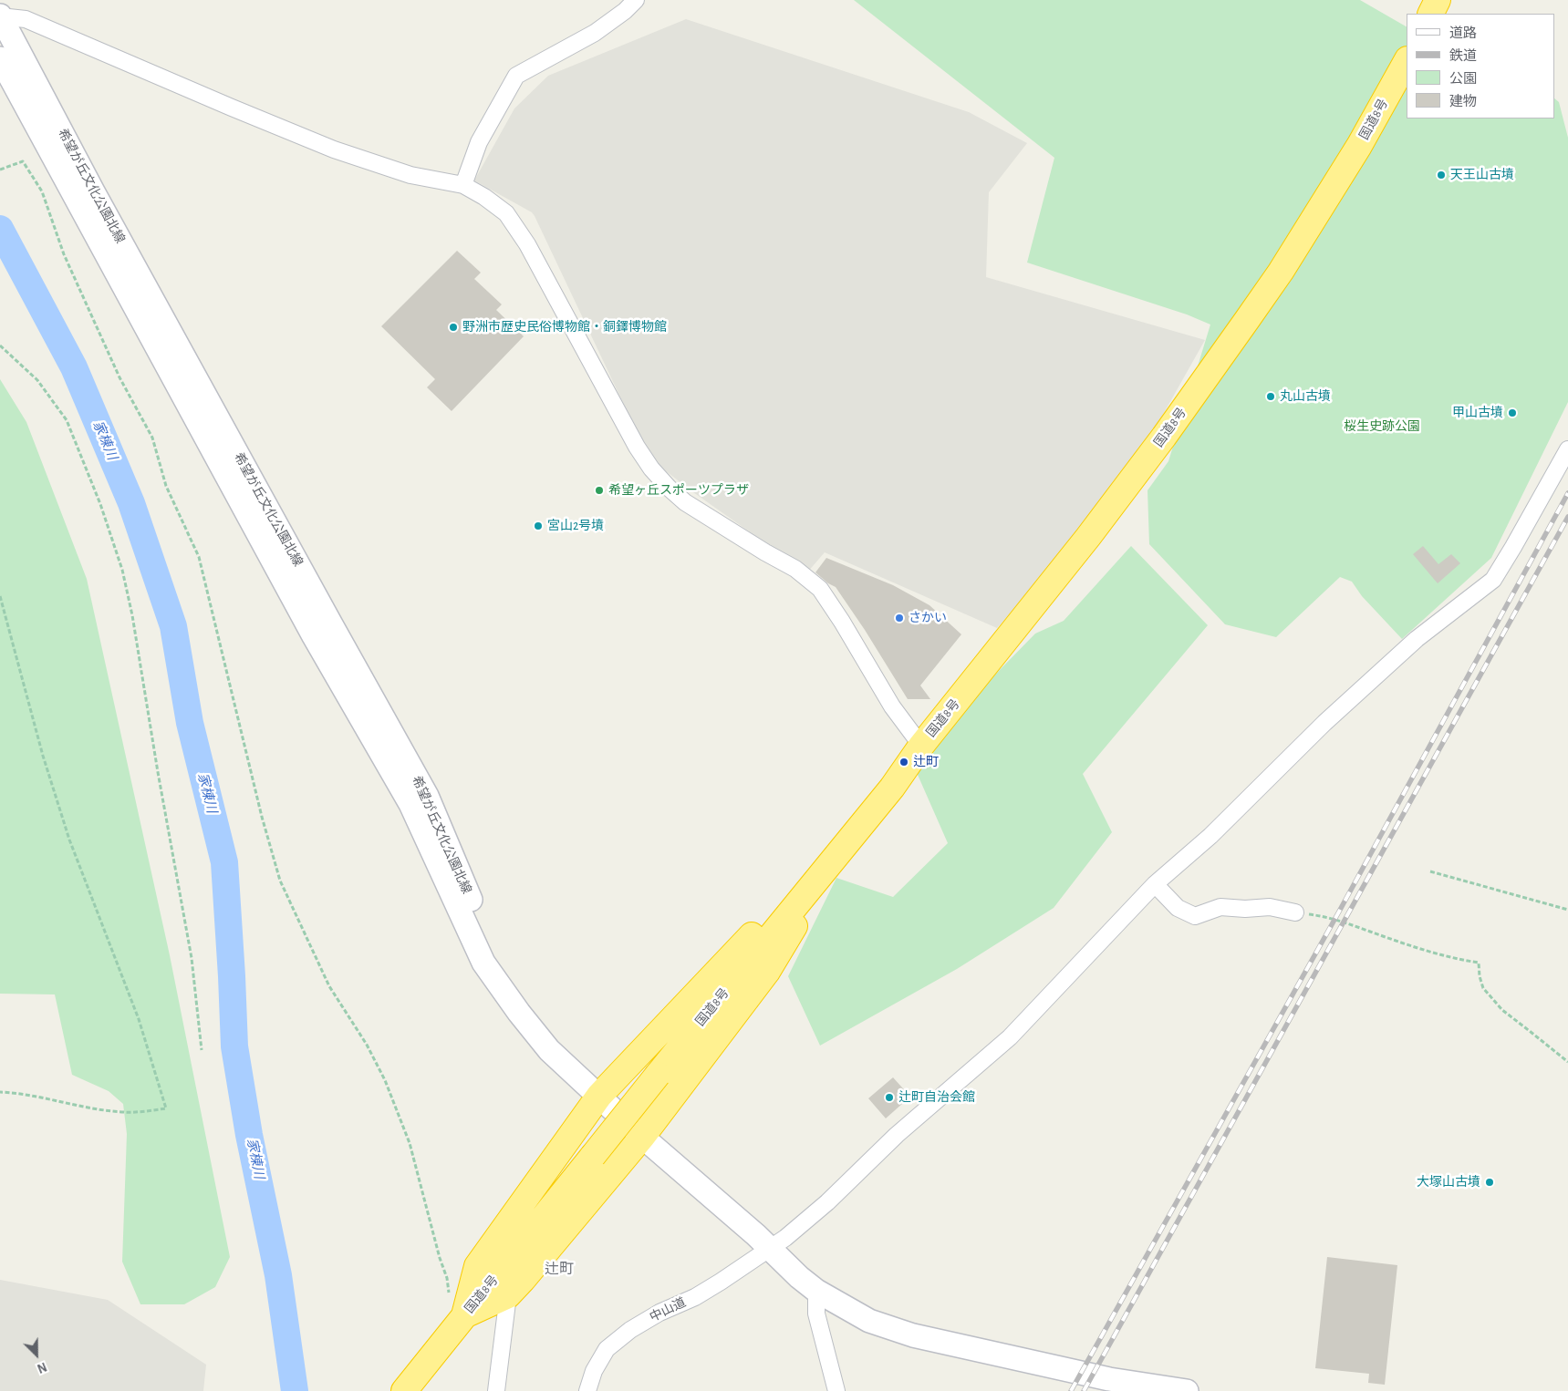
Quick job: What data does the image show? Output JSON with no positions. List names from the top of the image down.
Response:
{
  "streets": {
    "highway": ["国道8号"],
    "main road": ["希望が丘文化公園北線"],
    "street": ["中山道"]
  },
  "crossings": [
    ["希望が丘文化公園北線", "中山道"]
  ],
  "districts": ["辻町"],
  "water": ["家棟川"],
  "parks": ["桜生史跡公園"],
  "places": [
    "天王山古墳",
    "野洲市歴史民俗博物館・銅鐸博物館",
    "丸山古墳",
    "甲山古墳",
    "希望ヶ丘スポーツプラザ",
    "宮山2号墳",
    "さかい",
    "辻町",
    "辻町自治会館",
    "大塚山古墳"
  ],
  "legend": [
    "道路",
    "鉄道",
    "公園",
    "建物"
  ],
  "north": "bottom right"
}
